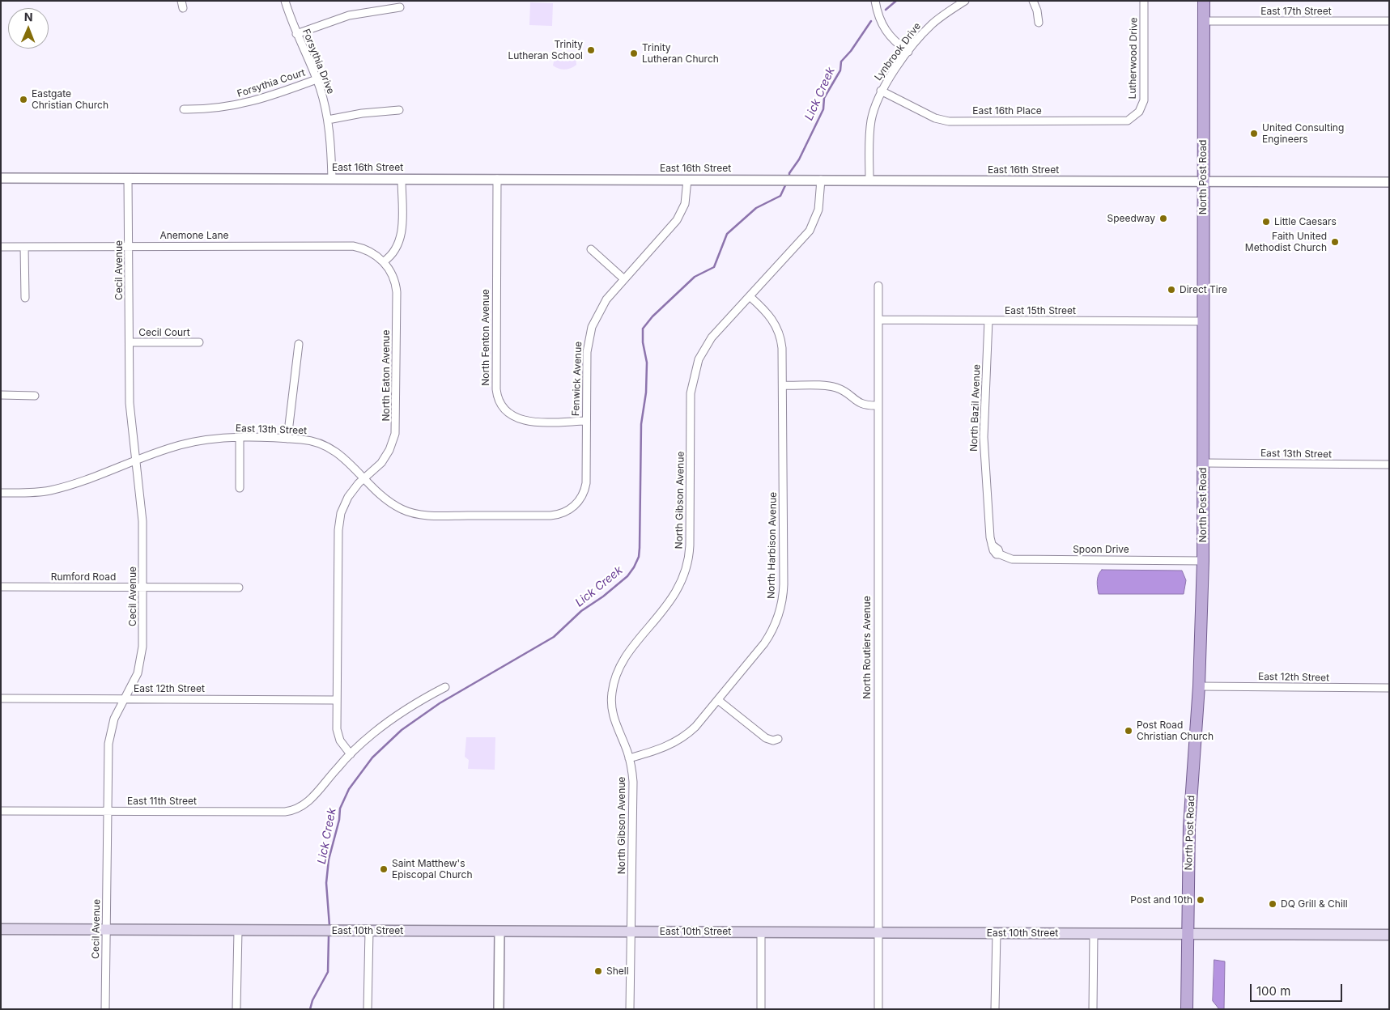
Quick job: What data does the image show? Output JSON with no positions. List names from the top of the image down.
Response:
{
  "streets": {
    "main road": ["North Post Road", "East 10th Street"],
    "street": [
      "East 17th Street",
      "Lynbrook Drive",
      "Lutherwood Drive",
      "Forsythia Drive",
      "Forsythia Court",
      "East 16th Place",
      "East 16th Street",
      "Anemone Lane",
      "Cecil Avenue",
      "East 15th Street",
      "Cecil Court",
      "North Fenton Avenue",
      "North Eaton Avenue",
      "Fenwick Avenue",
      "North Bazil Avenue",
      "East 13th Street",
      "North Gibson Avenue",
      "North Harbison Avenue",
      "Spoon Drive",
      "Rumford Road",
      "North Routiers Avenue",
      "East 12th Street",
      "East 11th Street"
    ]
  },
  "crossings": [
    ["East 17th Street", "North Post Road"],
    ["Lynbrook Drive", "East 16th Place"],
    ["Lynbrook Drive", "East 16th Street"],
    ["Lutherwood Drive", "East 16th Place"],
    ["Forsythia Drive", "Forsythia Court"],
    ["Forsythia Drive", "East 16th Street"],
    ["East 16th Street", "North Post Road"],
    ["East 16th Street", "Cecil Avenue"],
    ["East 16th Street", "North Fenton Avenue"],
    ["East 16th Street", "Fenwick Avenue"],
    ["East 16th Street", "North Gibson Avenue"],
    ["North Post Road", "East 15th Street"],
    ["North Post Road", "East 13th Street"],
    ["North Post Road", "Spoon Drive"],
    ["North Post Road", "East 12th Street"],
    ["North Post Road", "East 10th Street"],
    ["Anemone Lane", "Cecil Avenue"],
    ["Anemone Lane", "North Eaton Avenue"],
    ["Cecil Avenue", "Cecil Court"],
    ["Cecil Avenue", "East 13th Street"],
    ["Cecil Avenue", "Rumford Road"],
    ["Cecil Avenue", "East 12th Street"],
    ["Cecil Avenue", "East 11th Street"],
    ["Cecil Avenue", "East 10th Street"],
    ["East 15th Street", "North Bazil Avenue"],
    ["East 15th Street", "North Routiers Avenue"],
    ["North Fenton Avenue", "Fenwick Avenue"],
    ["North Eaton Avenue", "East 13th Street"],
    ["North Eaton Avenue", "East 12th Street"],
    ["North Eaton Avenue", "East 11th Street"],
    ["Fenwick Avenue", "East 13th Street"],
    ["North Bazil Avenue", "Spoon Drive"],
    ["North Gibson Avenue", "North Harbison Avenue"],
    ["North Gibson Avenue", "East 10th Street"],
    ["North Routiers Avenue", "East 10th Street"]
  ],
  "water": ["Lick Creek"],
  "places": [
    "Trinity Lutheran School",
    "Trinity Lutheran Church",
    "Eastgate Christian Church",
    "United Consulting Engineers",
    "Speedway",
    "Little Caesars",
    "Faith United Methodist Church",
    "Direct Tire",
    "Post Road Christian Church",
    "Saint Matthew's Episcopal Church",
    "Post and 10th",
    "DQ Grill & Chill",
    "Shell"
  ],
  "scale_bar": "100 m",
  "north": "top"
}
